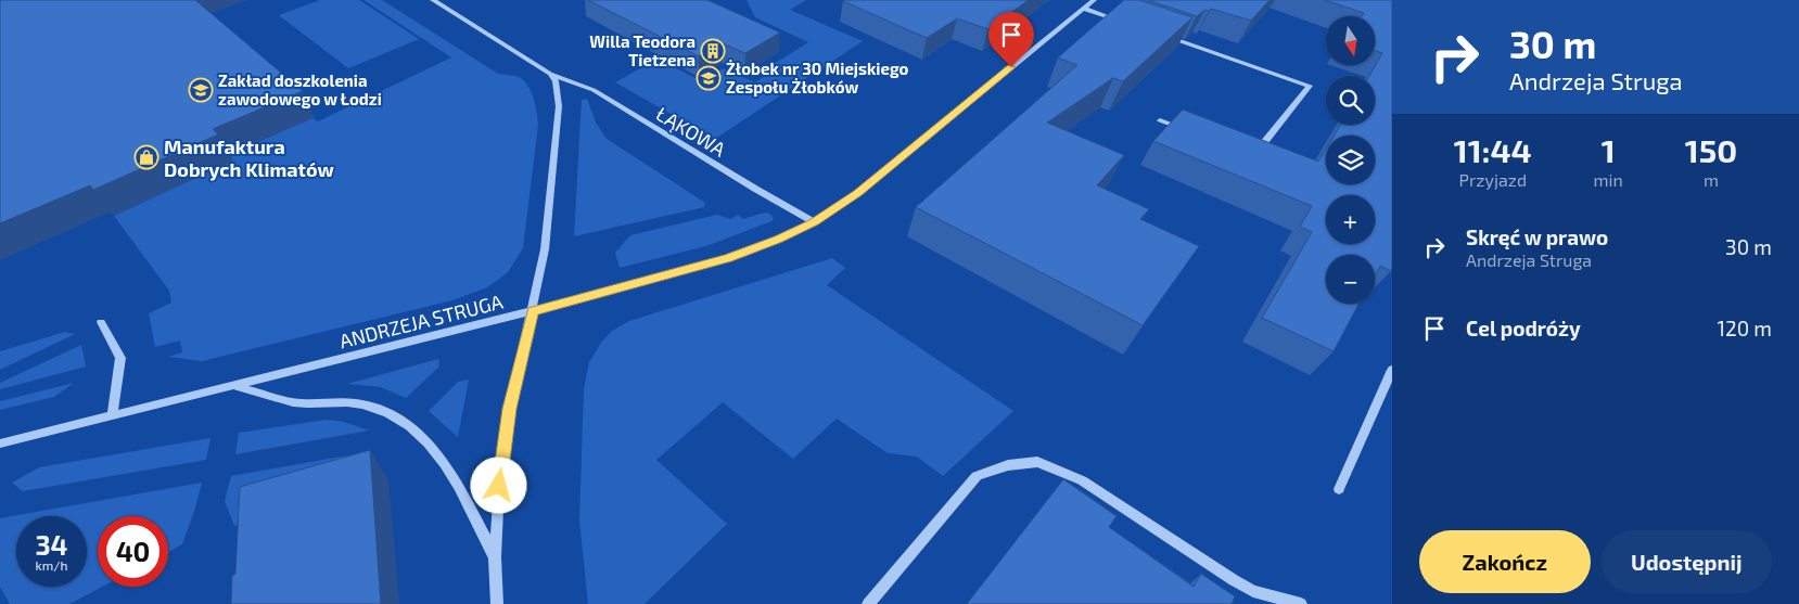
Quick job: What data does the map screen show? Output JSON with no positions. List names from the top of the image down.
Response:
{
  "streets": {
    "street": ["ŁĄKOWA", "ANDRZEJA STRUGA"]
  },
  "crossings": [
    ["ŁĄKOWA", "ANDRZEJA STRUGA"]
  ],
  "places": {
    "building": ["Willa Teodora Tietzena"],
    "school or university": ["Żłobek nr 30 Miejskiego Zespołu Żłobków", "Zakład doszkolenia zawodowego w Łodzi"],
    "shop": ["Manufaktura Dobrych Klimatów"]
  },
  "north": "bottom",
  "page": {
    "turn": ["30 m", "Andrzeja Struga"],
    "map_buttons": ["+", "−"],
    "eta": [
      "11:44",
      "Przyjazd",
      "1",
      "min",
      "150",
      "m"
    ],
    "list": [
      {
        "name": "Skręć w prawo",
        "note": "Andrzeja Struga",
        "value": "30 m"
      },
      {
        "name": "Cel podróży",
        "value": "120 m"
      }
    ],
    "speed": "34 km/h",
    "limit": "40",
    "buttons": ["Zakończ", "Udostępnij"]
  }
}
